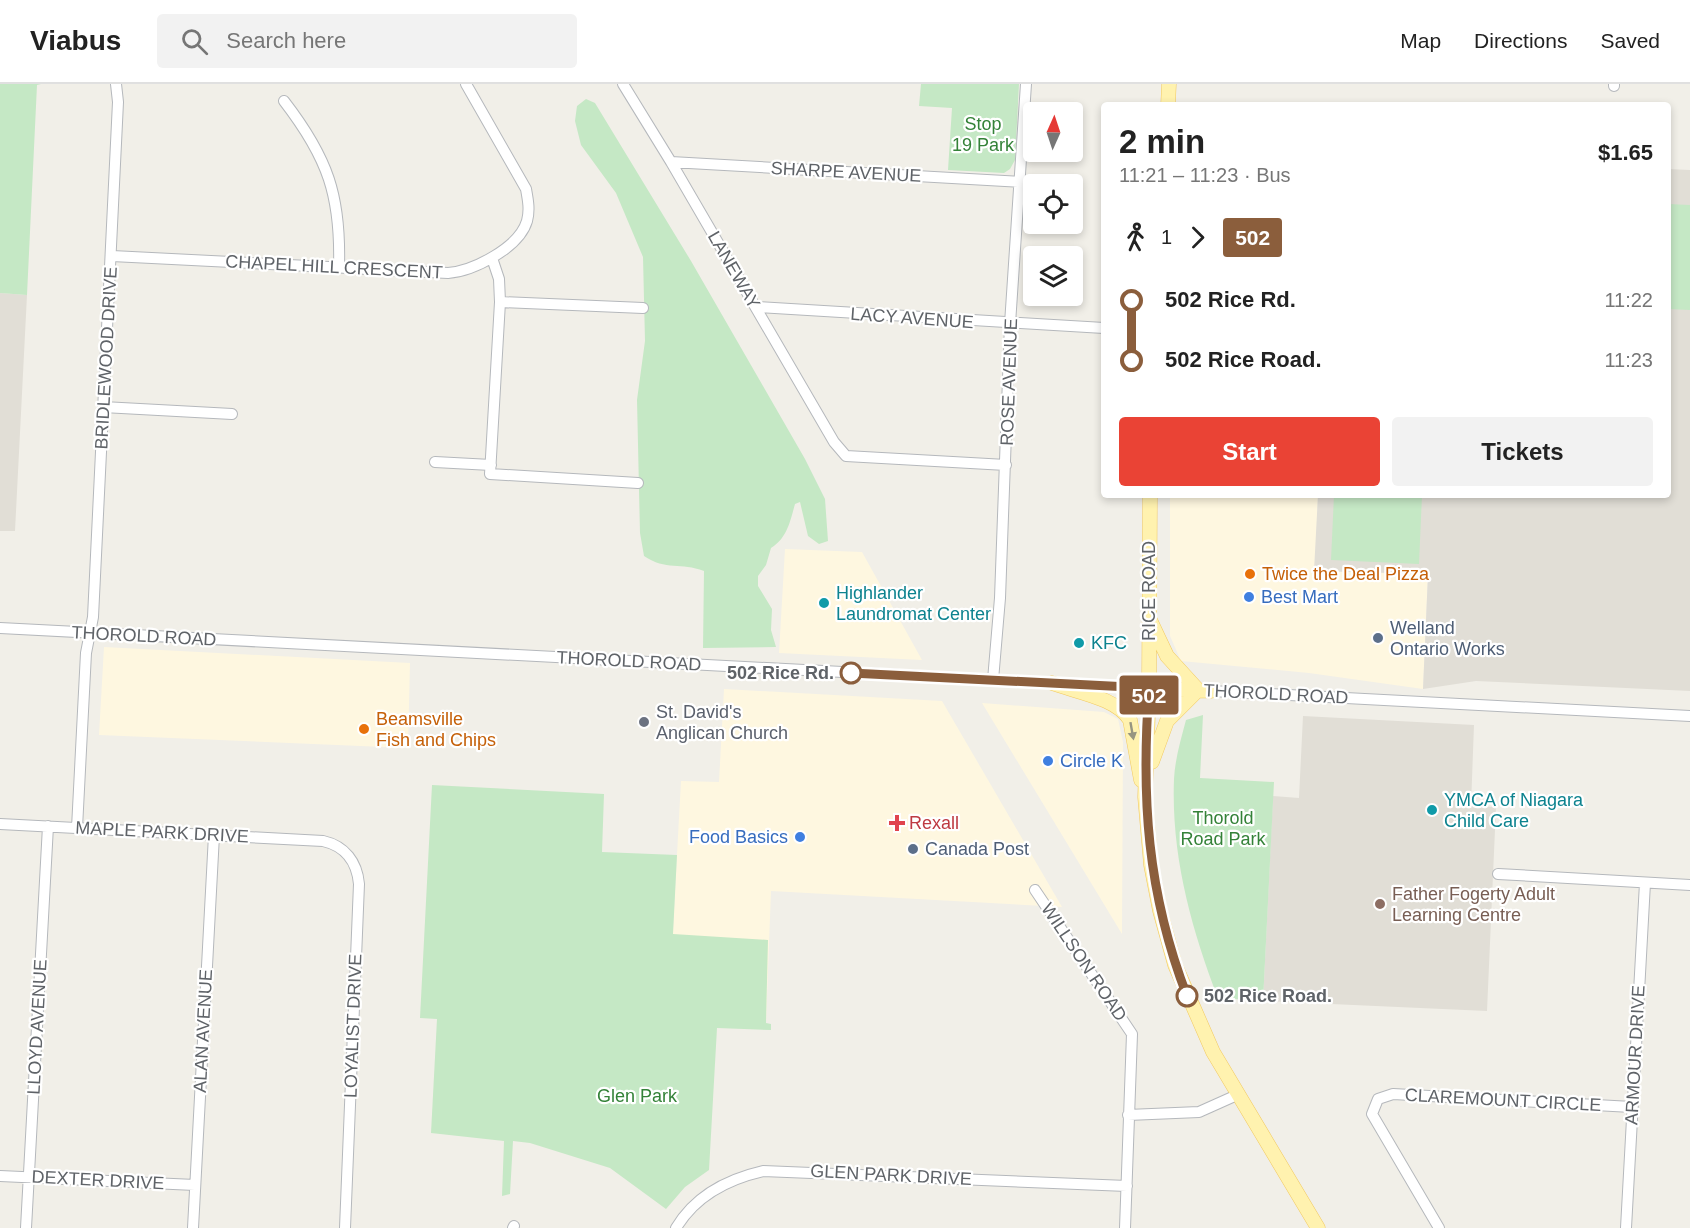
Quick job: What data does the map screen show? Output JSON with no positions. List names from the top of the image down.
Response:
{
  "streets": {
    "main road": ["RICE ROAD", "THOROLD ROAD"],
    "street": [
      "SHARPE AVENUE",
      "CHAPEL HILL CRESCENT",
      "LANEWAY",
      "LACY AVENUE",
      "BRIDLEWOOD DRIVE",
      "ROSE AVENUE",
      "MAPLE PARK DRIVE",
      "WILLSON ROAD",
      "LOYALIST DRIVE",
      "LLOYD AVENUE",
      "ALAN AVENUE",
      "ARMOUR DRIVE",
      "CLAREMOUNT CIRCLE",
      "GLEN PARK DRIVE",
      "DEXTER DRIVE"
    ]
  },
  "crossings": [
    ["SHARPE AVENUE", "LANEWAY"],
    ["SHARPE AVENUE", "ROSE AVENUE"],
    ["CHAPEL HILL CRESCENT", "BRIDLEWOOD DRIVE"],
    ["LANEWAY", "LACY AVENUE"],
    ["LANEWAY", "ROSE AVENUE"],
    ["LACY AVENUE", "ROSE AVENUE"],
    ["BRIDLEWOOD DRIVE", "THOROLD ROAD"],
    ["ROSE AVENUE", "THOROLD ROAD"],
    ["RICE ROAD", "THOROLD ROAD"],
    ["MAPLE PARK DRIVE", "LOYALIST DRIVE"],
    ["MAPLE PARK DRIVE", "LLOYD AVENUE"],
    ["MAPLE PARK DRIVE", "ALAN AVENUE"],
    ["LLOYD AVENUE", "DEXTER DRIVE"],
    ["ALAN AVENUE", "DEXTER DRIVE"],
    ["ARMOUR DRIVE", "CLAREMOUNT CIRCLE"]
  ],
  "parks": ["Stop 19 Park", "Thorold Road Park", "Glen Park"],
  "places": {
    "other": [
      "Twice the Deal Pizza",
      "Best Mart",
      "Highlander Laundromat Center",
      "Welland Ontario Works",
      "KFC",
      "502 Rice Rd.",
      "St. David's Anglican Church",
      "Beamsville Fish and Chips",
      "Circle K",
      "YMCA of Niagara Child Care",
      "Food Basics",
      "Canada Post",
      "Father Fogerty Adult Learning Centre",
      "502 Rice Road."
    ],
    "health": ["Rexall"]
  },
  "lines": ["bus line 502"],
  "north": "top",
  "page": {
    "header": "Viabus",
    "search": "Search here",
    "nav": ["Map", "Directions", "Saved"],
    "on_map": "502",
    "heading": ["2 min", "11:21 – 11:23 · Bus", "$1.65"],
    "legs": ["1", "502"],
    "list": [
      {
        "name": "502 Rice Rd.",
        "value": "11:22"
      },
      {
        "name": "502 Rice Road.",
        "value": "11:23"
      }
    ],
    "buttons": ["Start", "Tickets"]
  }
}
